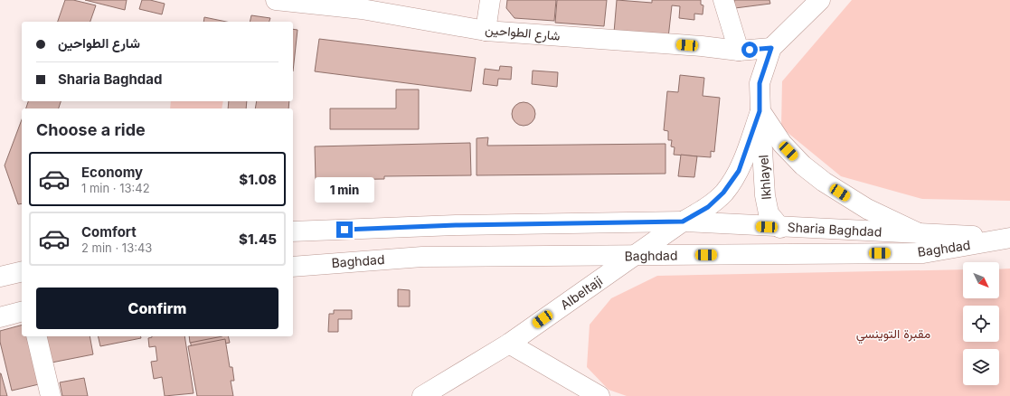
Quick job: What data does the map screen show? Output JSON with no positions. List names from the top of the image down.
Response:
{
  "streets": {
    "street": [
      "شارع الطواحين",
      "Ikhlayel",
      "Sharia Baghdad",
      "Baghdad",
      "Albeltaji"
    ]
  },
  "crossings": [
    ["Ikhlayel", "Sharia Baghdad"],
    ["Ikhlayel", "Albeltaji"],
    ["Sharia Baghdad", "Baghdad"],
    ["Sharia Baghdad", "Albeltaji"],
    ["Baghdad", "Albeltaji"]
  ],
  "parks": ["مقبرة التوينسي"],
  "north": "bottom right",
  "page": {
    "banner": ["شارع الطواحين", "Sharia Baghdad"],
    "heading": "Choose a ride",
    "list": [
      {
        "name": "Economy",
        "note": "1 min · 13:42",
        "value": "$1.08"
      },
      {
        "name": "Comfort",
        "note": "2 min · 13:43",
        "value": "$1.45"
      }
    ],
    "bubble": "1 min",
    "buttons": "Confirm"
  }
}
